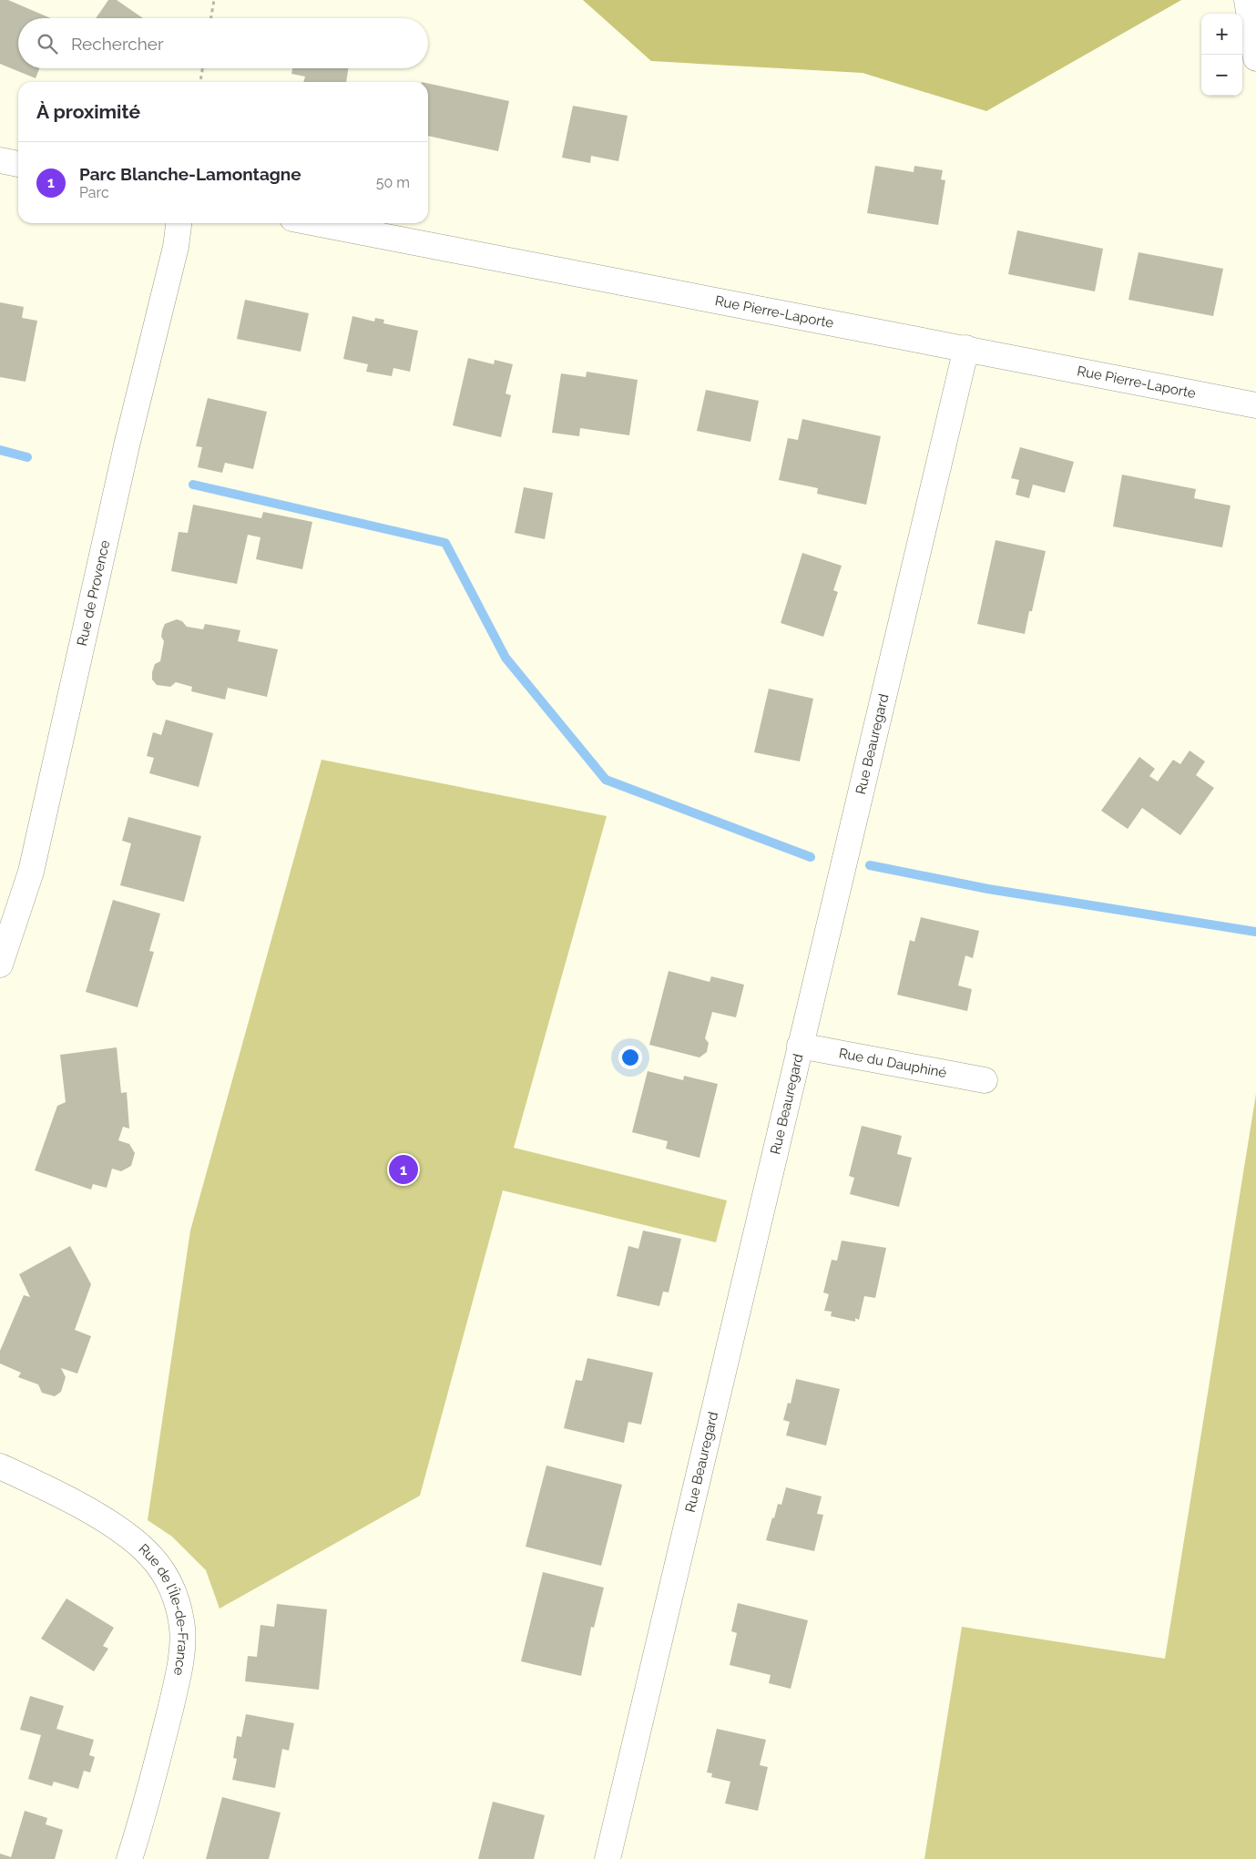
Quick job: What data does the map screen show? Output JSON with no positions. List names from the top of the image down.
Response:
{
  "streets": {
    "street": [
      "Rue Pierre-Laporte",
      "Rue de Provence",
      "Rue Beauregard",
      "Rue du Dauphiné",
      "Rue de l'Île-de-France"
    ]
  },
  "crossings": [
    ["Rue Pierre-Laporte", "Rue Beauregard"],
    ["Rue Beauregard", "Rue du Dauphiné"]
  ],
  "page": {
    "map_buttons": ["+", "−"],
    "search": "Rechercher",
    "heading": "À proximité",
    "list": [
      {
        "mark": "1",
        "name": "Parc Blanche-Lamontagne",
        "note": "Parc",
        "value": "50 m"
      }
    ],
    "pins": "1"
  }
}
